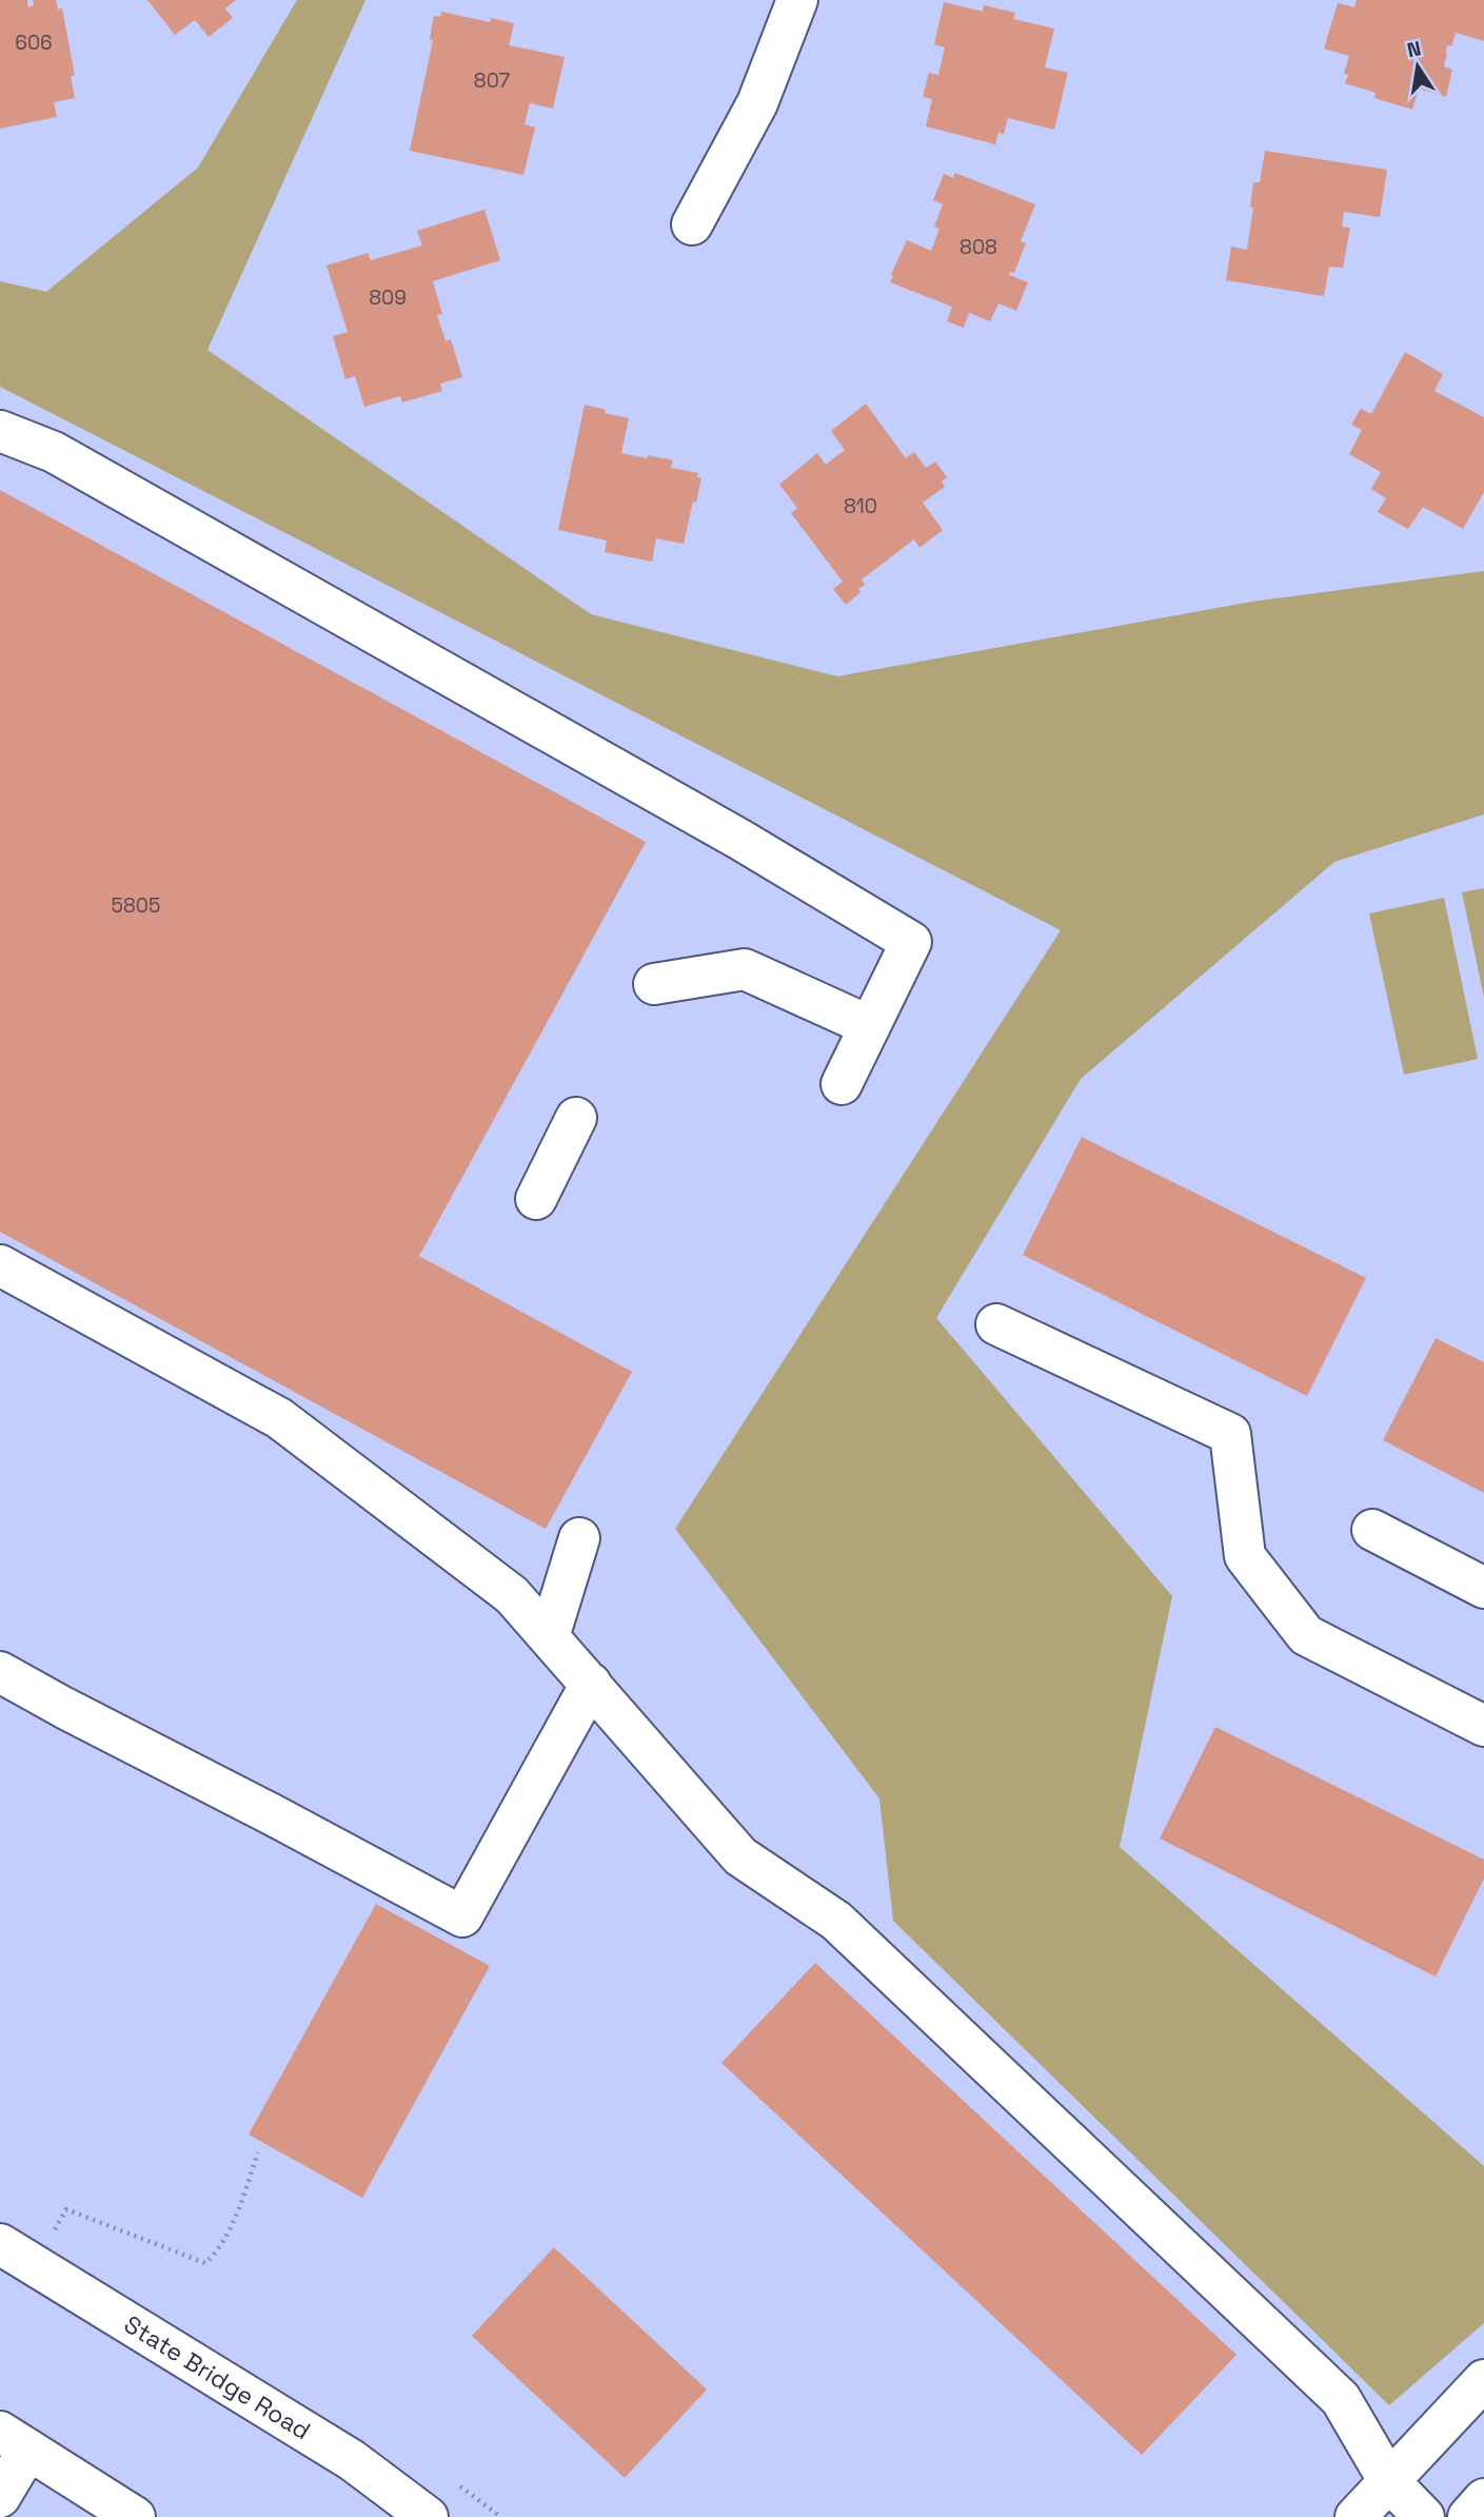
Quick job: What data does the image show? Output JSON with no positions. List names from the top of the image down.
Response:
{
  "streets": {
    "main road": ["State Bridge Road"]
  },
  "house_numbers": [
    "606",
    "807",
    "808",
    "809",
    "810",
    "5805"
  ],
  "north": "top"
}
